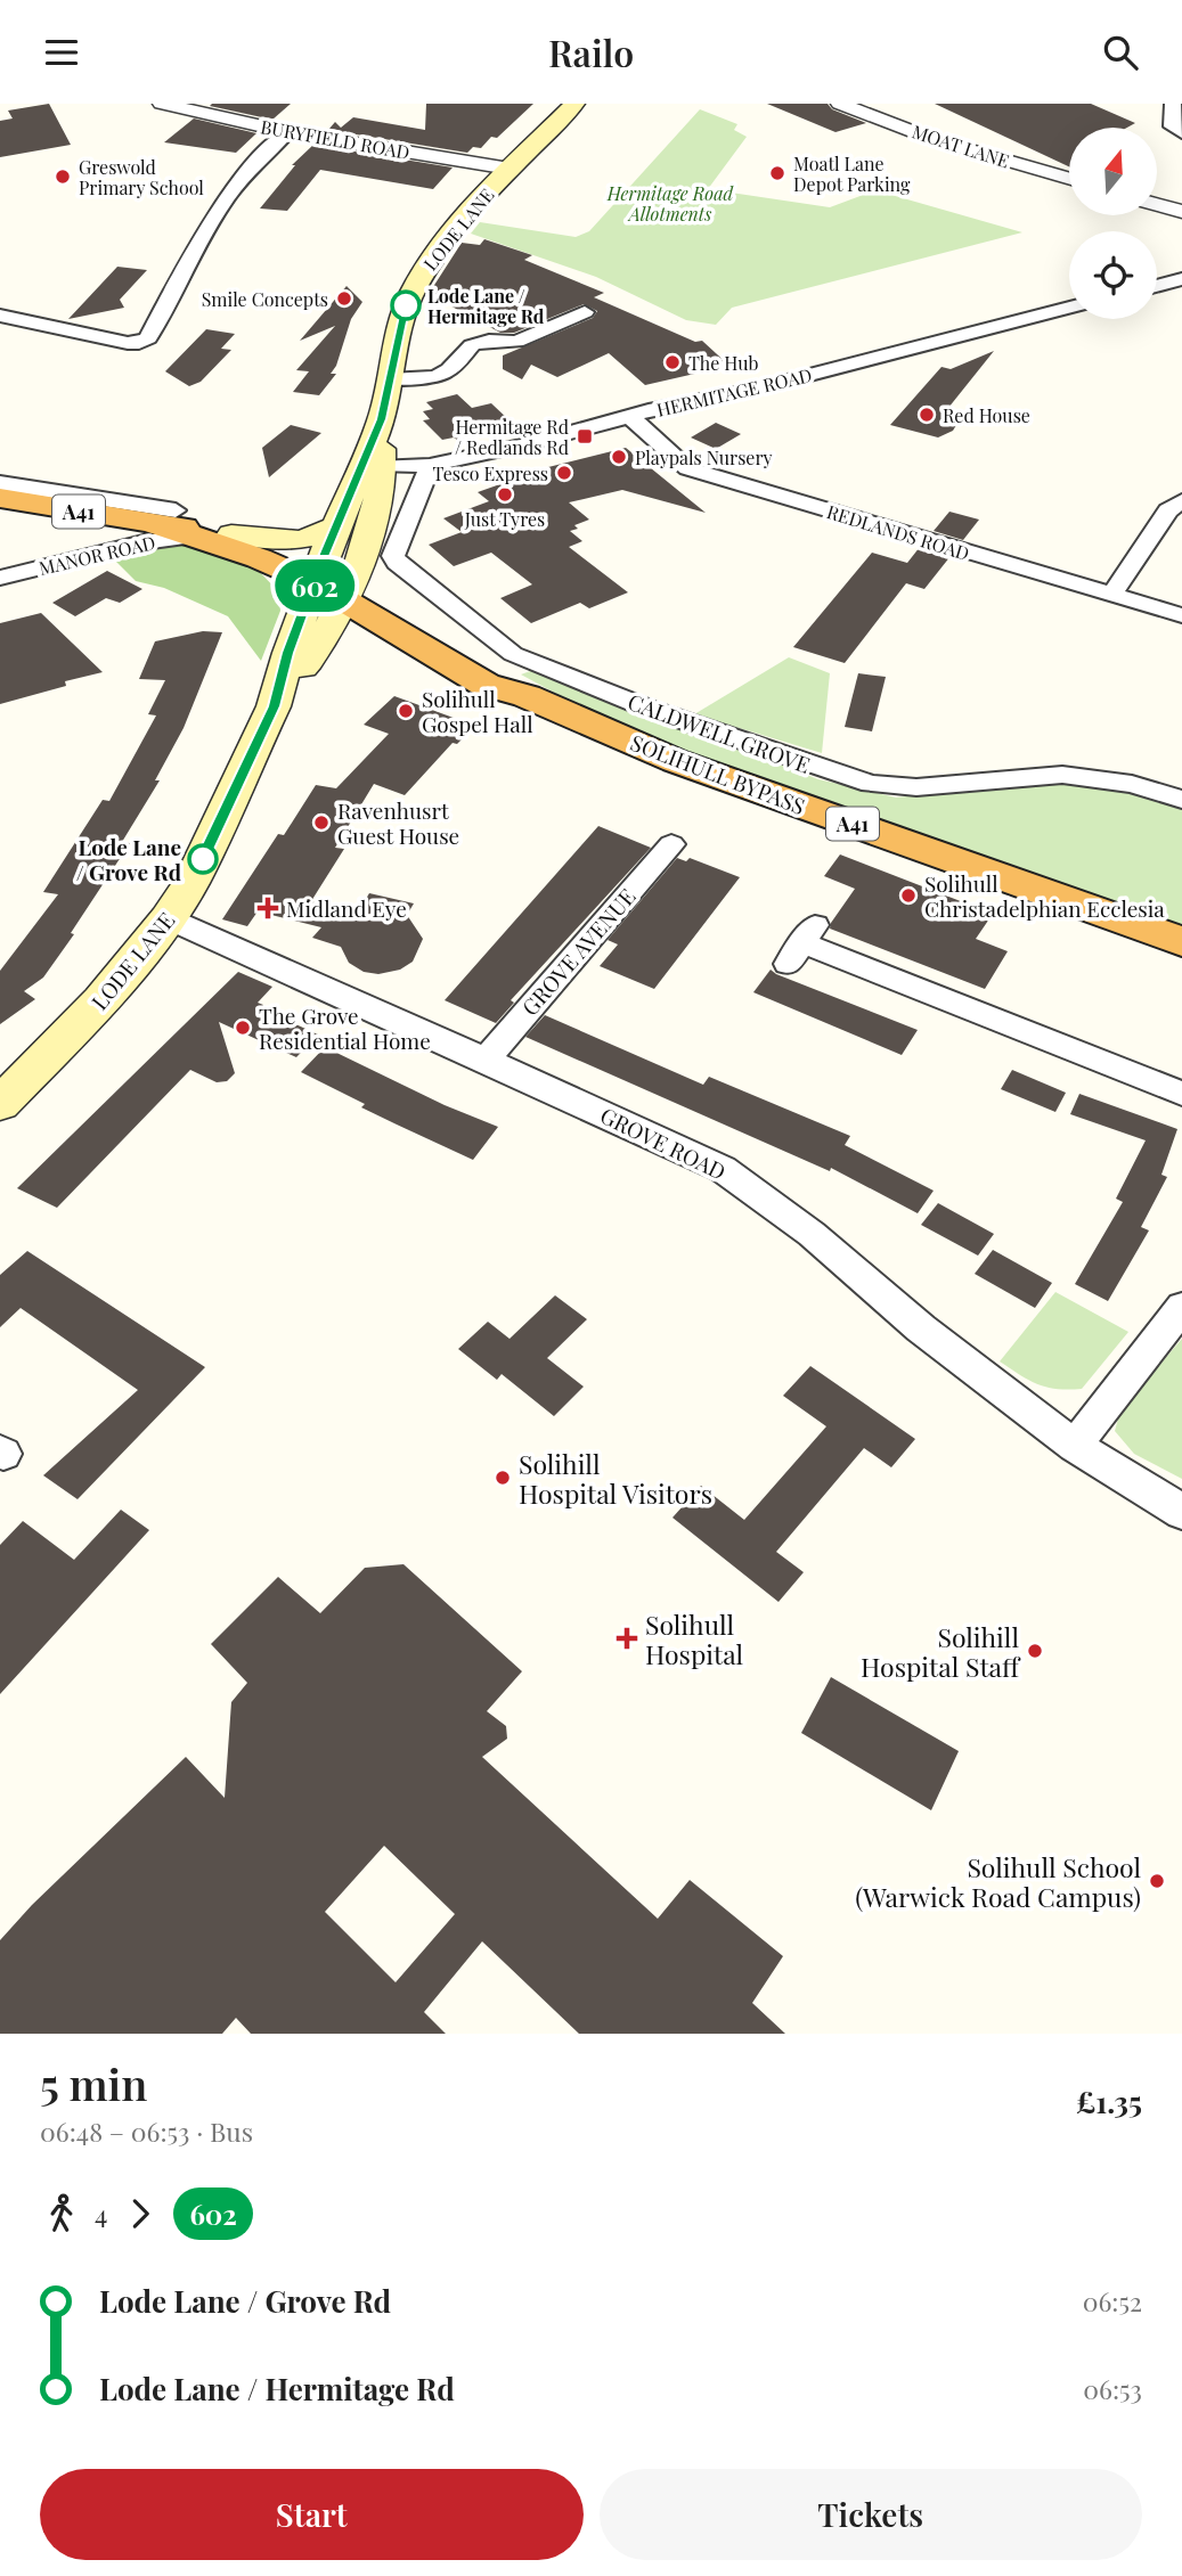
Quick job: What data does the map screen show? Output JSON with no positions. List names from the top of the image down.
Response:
{
  "streets": {
    "highway": ["A41", "SOLIHULL BYPASS"],
    "main road": ["LODE LANE"],
    "street": [
      "BURYFIELD ROAD",
      "MOAT LANE",
      "HERMITAGE ROAD",
      "REDLANDS ROAD",
      "MANOR ROAD",
      "CALDWELL GROVE",
      "GROVE AVENUE",
      "GROVE ROAD"
    ]
  },
  "crossings": [
    ["BURYFIELD ROAD", "LODE LANE"],
    ["LODE LANE", "HERMITAGE ROAD"],
    ["LODE LANE", "A41"],
    ["LODE LANE", "SOLIHULL BYPASS"],
    ["LODE LANE", "GROVE ROAD"],
    ["HERMITAGE ROAD", "REDLANDS ROAD"],
    ["HERMITAGE ROAD", "CALDWELL GROVE"],
    ["A41", "MANOR ROAD"],
    ["A41", "SOLIHULL BYPASS"],
    ["GROVE AVENUE", "GROVE ROAD"]
  ],
  "parks": ["Hermitage Road Allotments"],
  "places": {
    "other": [
      "Moatl Lane Depot Parking",
      "Greswold Primary School",
      "Smile Concepts",
      "Lode Lane / Hermitage Rd",
      "The Hub",
      "Red House",
      "Playpals Nursery",
      "Tesco Express",
      "Just Tyres",
      "Solihull Gospel Hall",
      "Ravenhusrt Guest House",
      "Lode Lane / Grove Rd",
      "Solihull Christadelphian Ecclesia",
      "The Grove Residential Home",
      "Solihill Hospital Visitors",
      "Solihill Hospital Staff",
      "Solihull School (Warwick Road Campus)"
    ],
    "transit": ["Hermitage Rd / Redlands Rd"],
    "health": ["Midland Eye", "Solihull Hospital"]
  },
  "lines": ["bus line 602"],
  "north": "top",
  "page": {
    "header": "Railo",
    "on_map": "602",
    "heading": ["5 min", "06:48 – 06:53 · Bus", "£1.35"],
    "legs": ["4", "602"],
    "list": [
      {
        "name": "Lode Lane / Grove Rd",
        "value": "06:52"
      },
      {
        "name": "Lode Lane / Hermitage Rd",
        "value": "06:53"
      }
    ],
    "buttons": ["Start", "Tickets"]
  }
}
